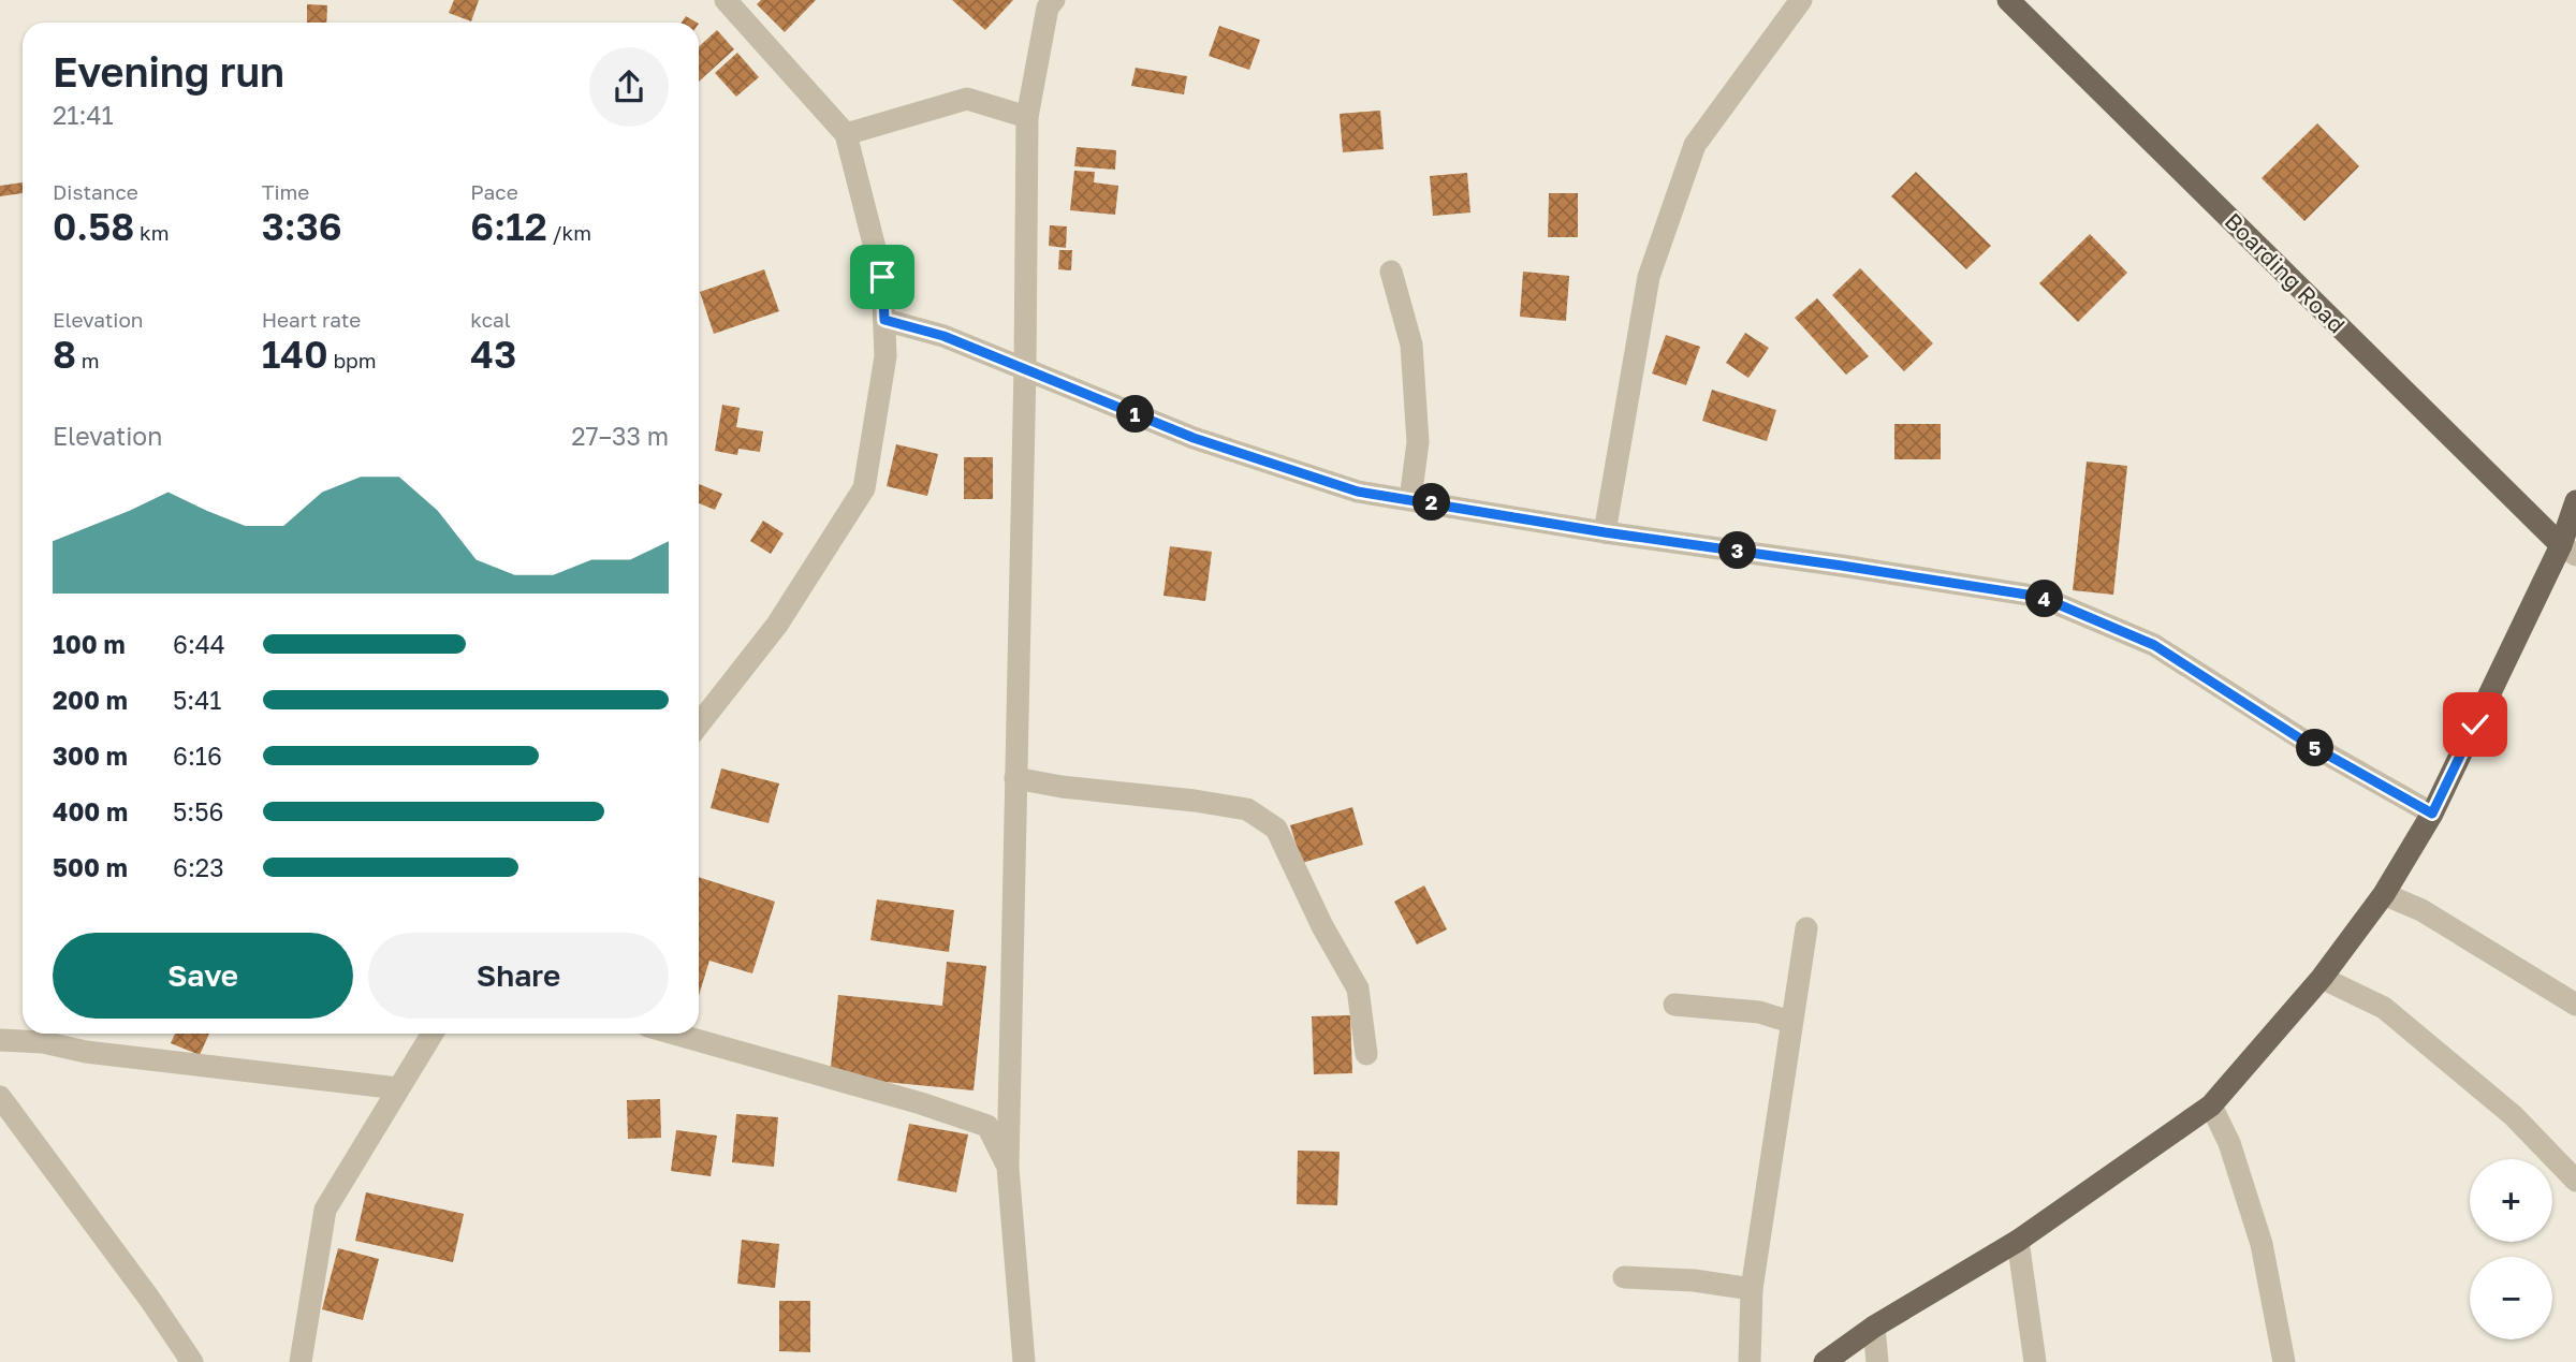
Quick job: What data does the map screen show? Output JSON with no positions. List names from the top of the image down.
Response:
{
  "streets": {
    "main road": ["Boarding Road"]
  },
  "page": {
    "heading": ["Evening run", "21:41"],
    "stats": [
      ["Distance", "0.58 km"],
      ["Time", "3:36"],
      ["Pace", "6:12 /km"],
      ["Elevation", "8 m"],
      ["Heart rate", "140 bpm"],
      ["kcal", "43"]
    ],
    "pins": [
      "1",
      "2",
      "3",
      "4",
      "5"
    ],
    "chart": ["Elevation", "27–33 m"],
    "list": [
      {
        "name": "100 m",
        "note": "6:44"
      },
      {
        "name": "200 m",
        "note": "5:41"
      },
      {
        "name": "300 m",
        "note": "6:16"
      },
      {
        "name": "400 m",
        "note": "5:56"
      },
      {
        "name": "500 m",
        "note": "6:23"
      }
    ],
    "buttons": ["Save", "Share"],
    "map_buttons": ["+", "−"]
  }
}
